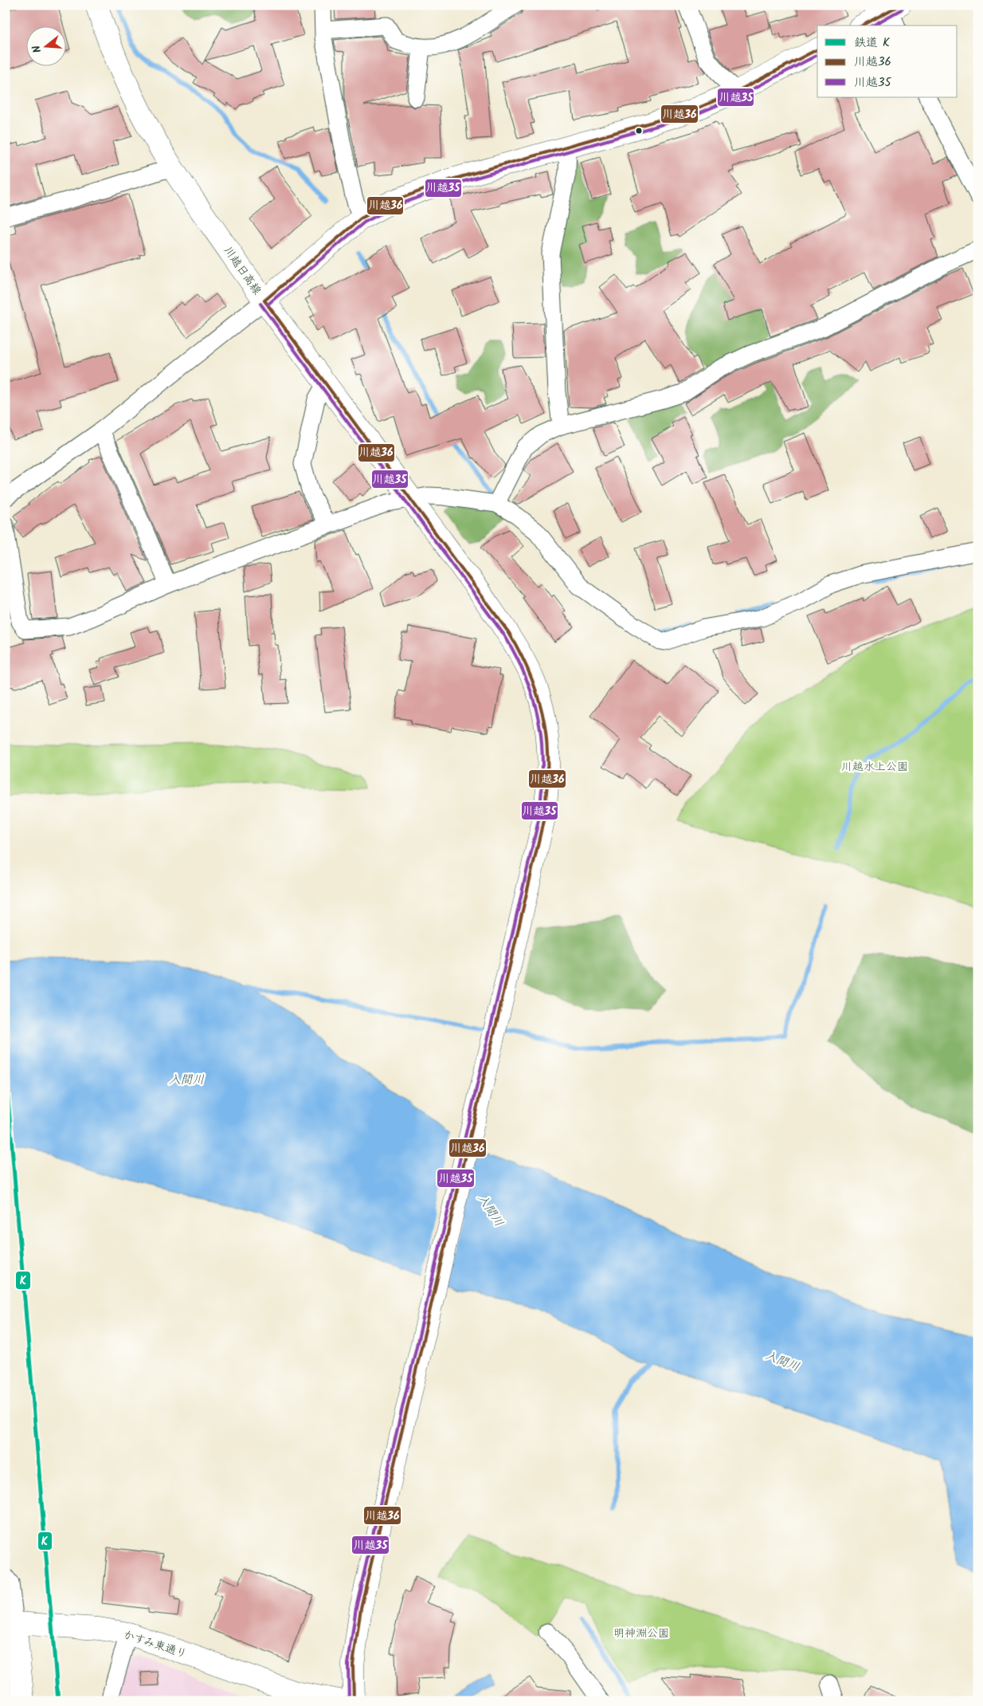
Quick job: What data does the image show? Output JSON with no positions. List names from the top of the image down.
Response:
{
  "streets": {
    "main road": ["川越日高線", "かすみ東通り"]
  },
  "water": ["入間川"],
  "parks": ["川越水上公園", "明神淵公園"],
  "lines": ["transit line 川越36", "transit line 川越35", "rail line K"],
  "legend": ["鉄道 K", "川越36", "川越35"],
  "north": "left"
}
